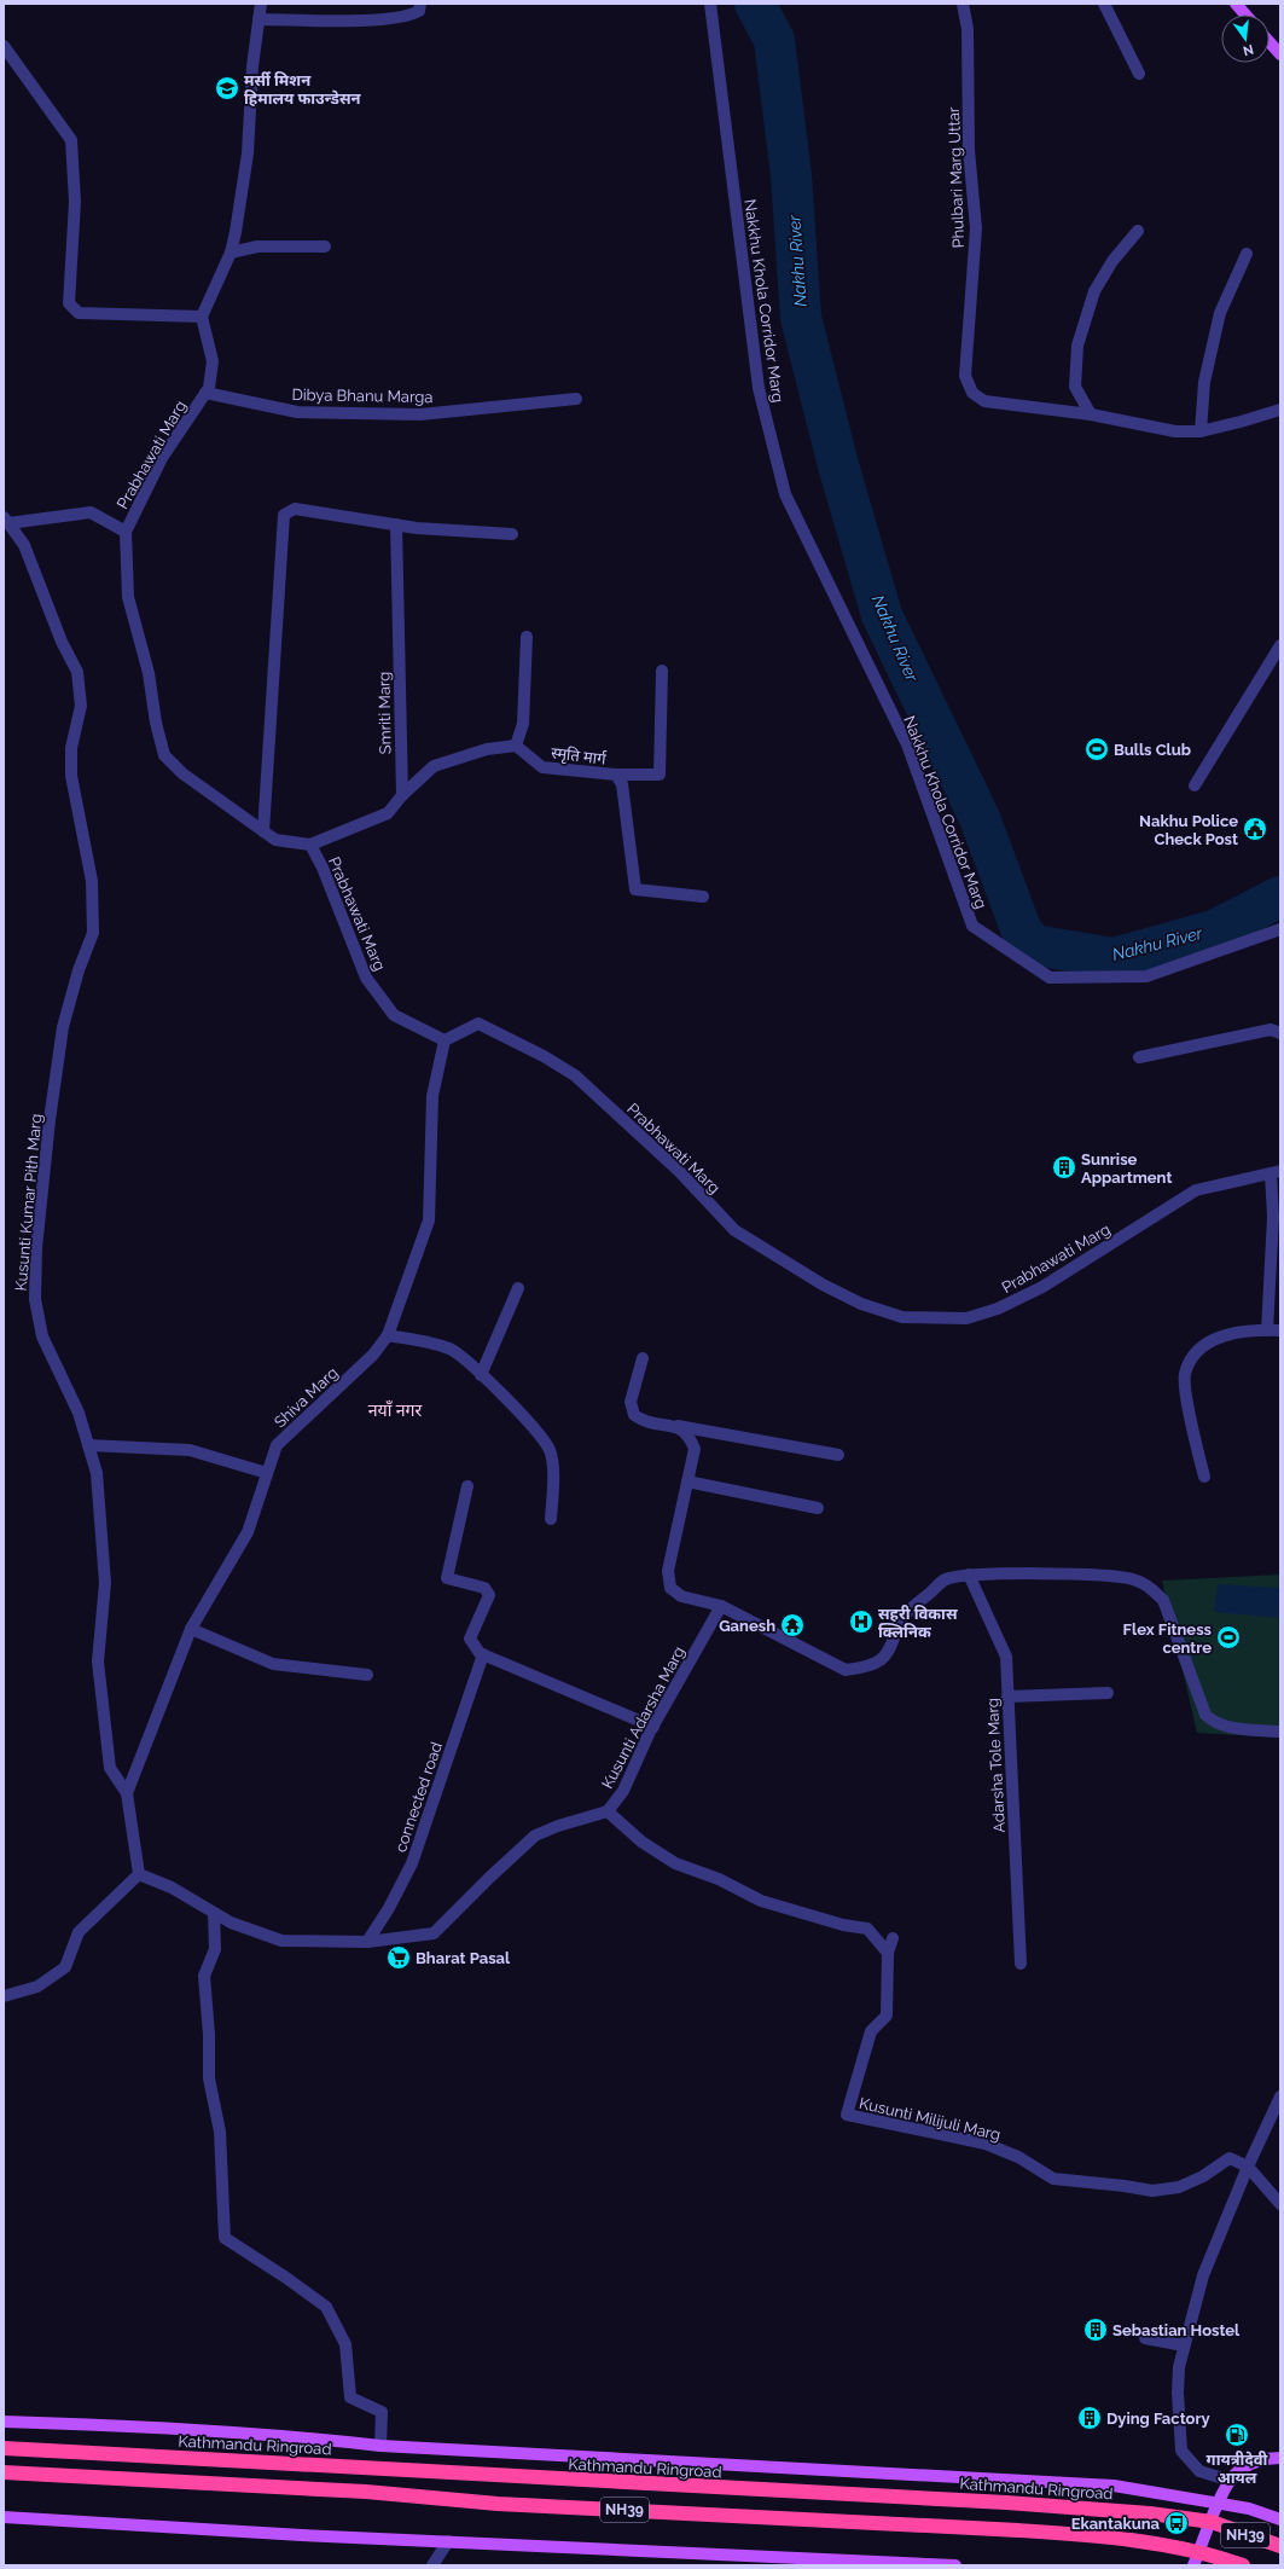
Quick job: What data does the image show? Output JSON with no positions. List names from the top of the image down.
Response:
{
  "streets": {
    "highway": ["Kathmandu Ringroad", "NH39"],
    "street": [
      "Phulbari Marg Uttar",
      "Nakkhu Khola Corridor Marg",
      "Dibya Bhanu Marga",
      "Prabhawati Marg",
      "Smriti Marg",
      "स्मृति मार्ग",
      "Kusunti Kumar Pith Marg",
      "Shiva Marg",
      "Kusunti Adarsha Marg",
      "Adarsha Tole Marg",
      "connected road",
      "Kusunti Milijuli Marg"
    ]
  },
  "crossings": [
    ["Dibya Bhanu Marga", "Prabhawati Marg"],
    ["Prabhawati Marg", "Kusunti Kumar Pith Marg"],
    ["Prabhawati Marg", "Shiva Marg"],
    ["Kusunti Kumar Pith Marg", "Shiva Marg"],
    ["Kusunti Kumar Pith Marg", "Kusunti Adarsha Marg"],
    ["Kusunti Adarsha Marg", "connected road"]
  ],
  "districts": ["नयाँ नगर"],
  "water": ["Nakhu River"],
  "places": {
    "school or university": ["मर्सी मिशन हिमालय फाउन्डेसन"],
    "sports": ["Bulls Club", "Flex Fitness centre"],
    "public building": ["Nakhu Police Check Post"],
    "building": ["Sunrise Appartment", "Sebastian Hostel", "Dying Factory"],
    "hospital": ["सहरी विकास क्लिनिक"],
    "temple": ["Ganesh"],
    "supermarket": ["Bharat Pasal"],
    "fuel station": ["गायत्रीदेवी आयल"],
    "bus stop": ["Ekantakuna"]
  },
  "north": "bottom"
}
